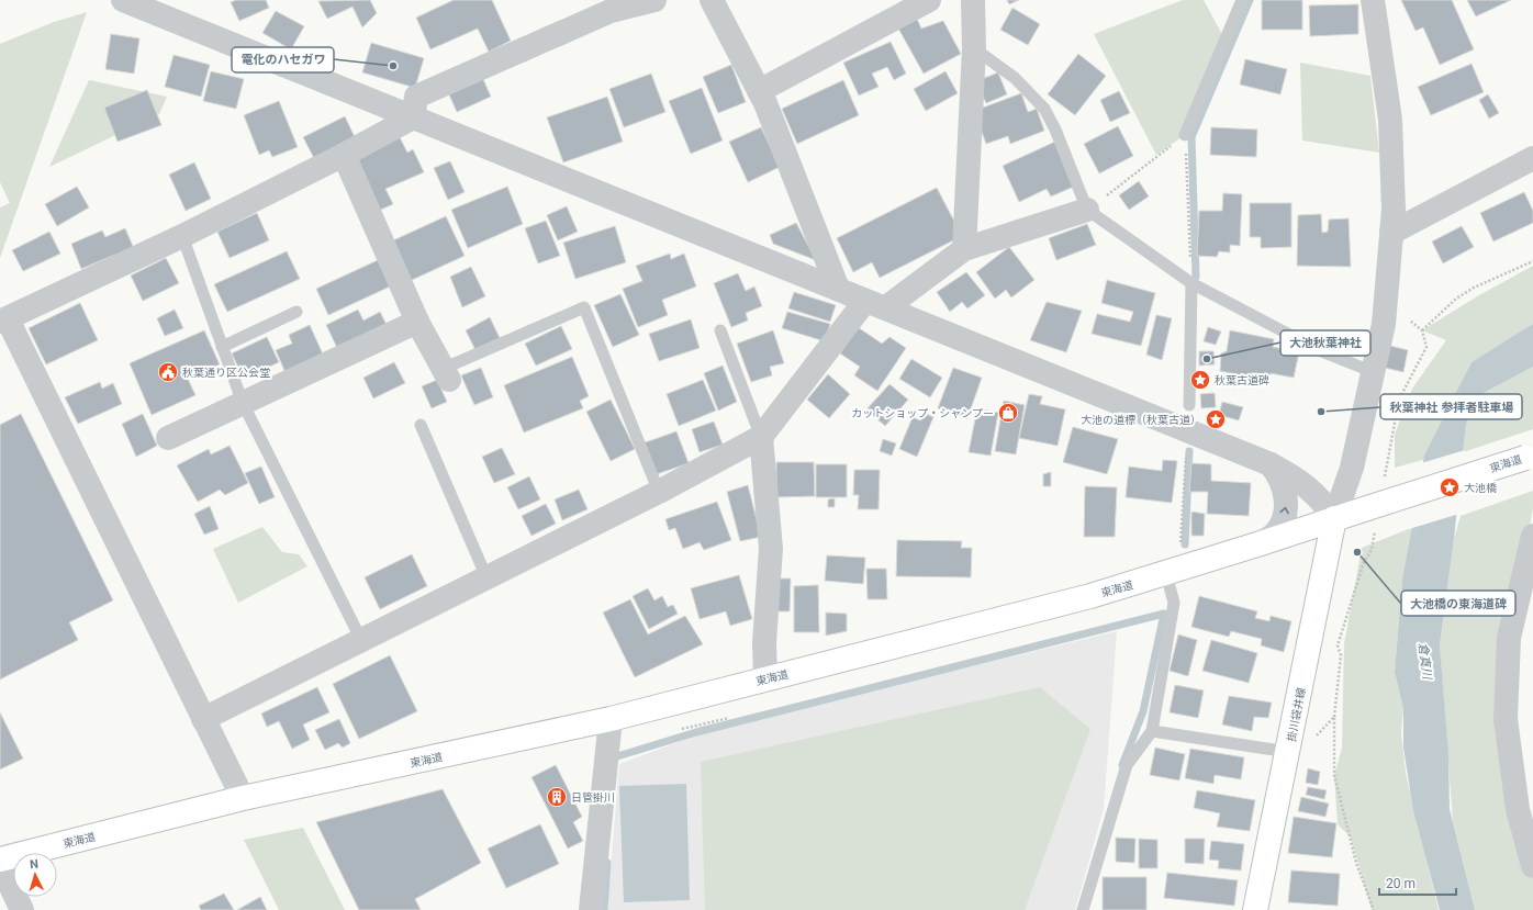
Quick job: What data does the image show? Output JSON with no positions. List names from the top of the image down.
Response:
{
  "streets": {
    "main road": ["東海道", "掛川袋井線"]
  },
  "crossings": [
    ["東海道", "掛川袋井線"]
  ],
  "water": ["倉真川"],
  "places": {
    "other": [
      "電化のハセガワ",
      "大池秋葉神社",
      "秋葉神社 参拝者駐車場",
      "大池橋の東海道碑"
    ],
    "public building": ["秋葉通り区公会堂"],
    "place": ["秋葉古道碑", "大池の道標（秋葉古道）", "大池橋"],
    "shop": ["カットショップ・シャンプー"],
    "building": ["日管掛川"]
  },
  "scale_bar": "20 m",
  "north": "top"
}
